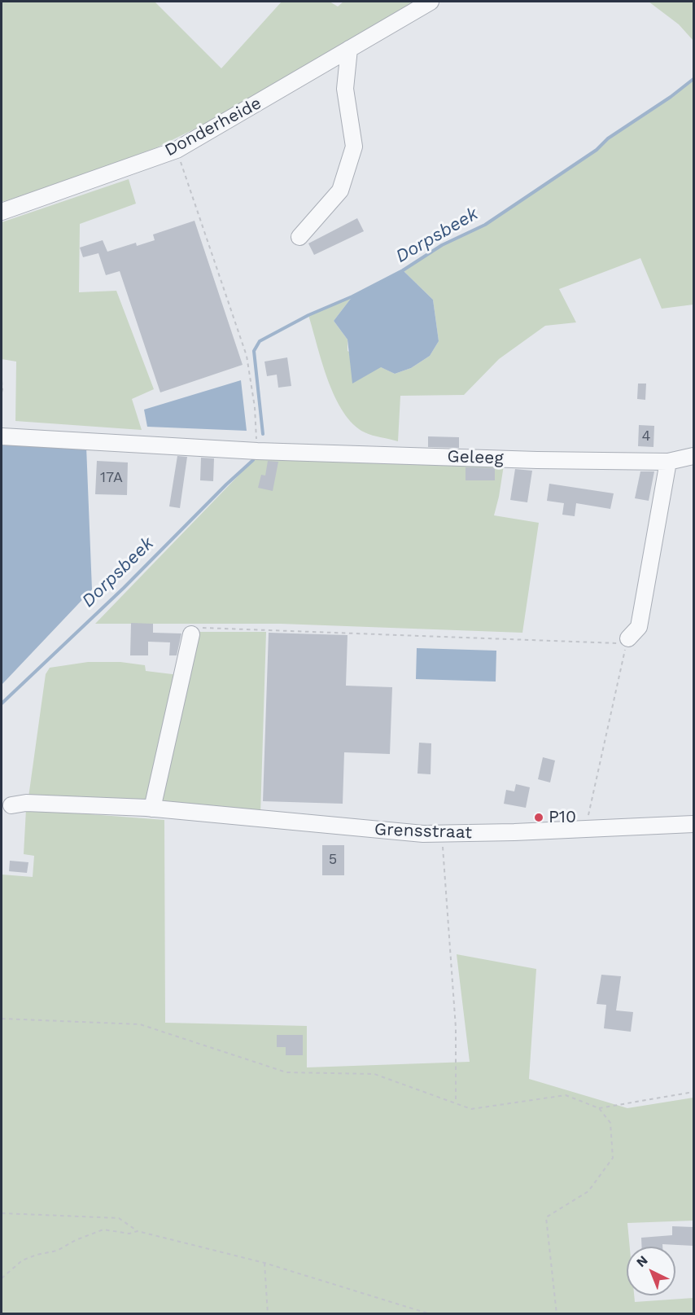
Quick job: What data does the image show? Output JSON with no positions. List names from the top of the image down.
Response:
{
  "streets": {
    "street": ["Donderheide", "Geleeg", "Grensstraat"]
  },
  "water": ["Dorpsbeek"],
  "places": ["P10"],
  "house_numbers": ["4", "17A", "5"],
  "north": "top left"
}
